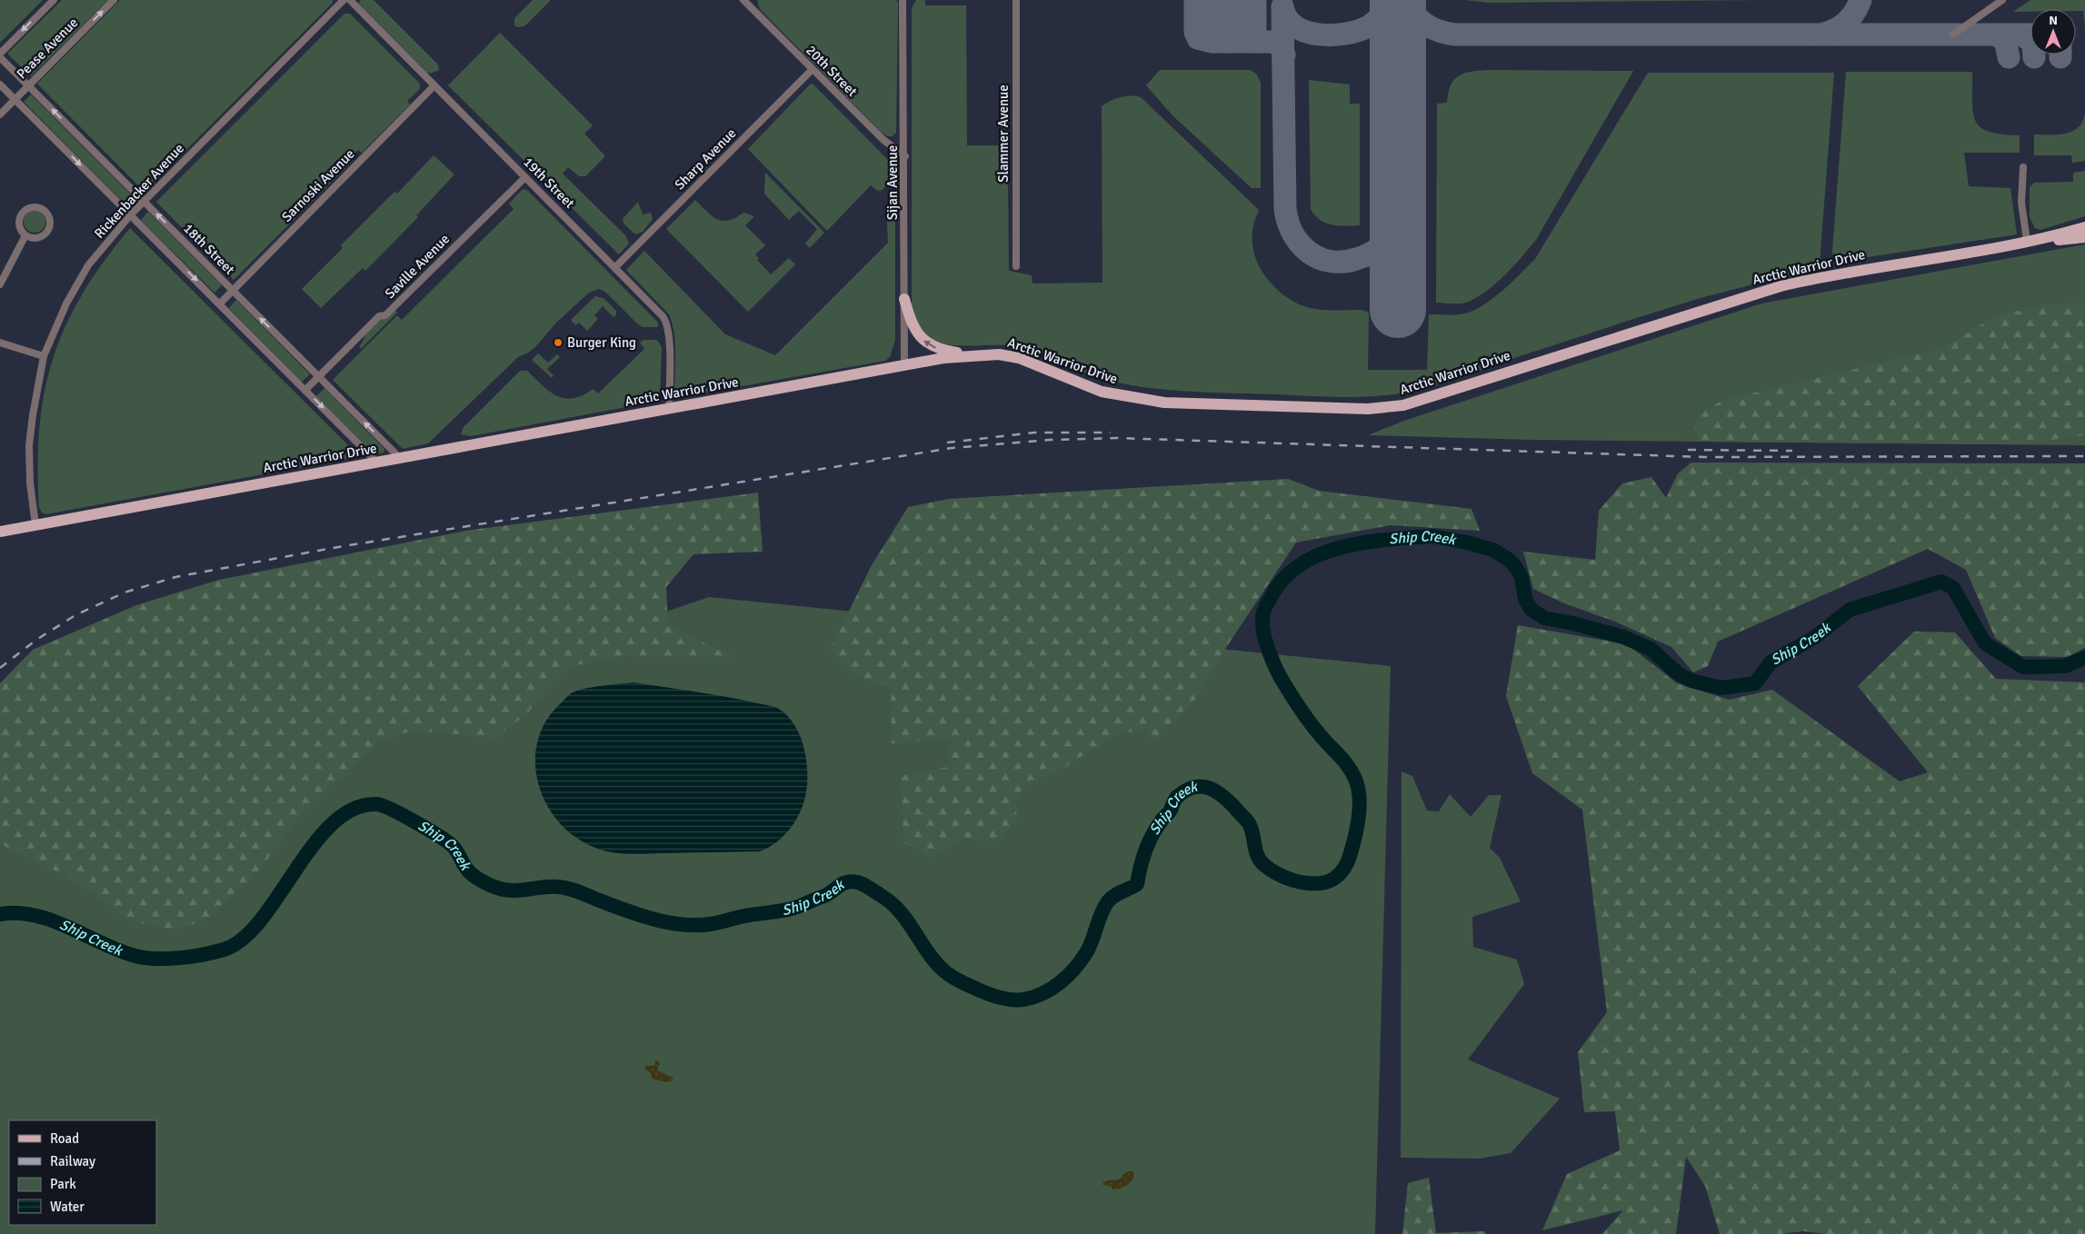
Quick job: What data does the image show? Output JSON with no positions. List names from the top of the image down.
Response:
{
  "streets": {
    "main road": ["Arctic Warrior Drive"],
    "street": [
      "Pease Avenue",
      "20th Street",
      "Slammer Avenue",
      "Sharp Avenue",
      "19th Street",
      "Sijan Avenue",
      "Sarnoski Avenue",
      "Rickenbacker Avenue",
      "18th Street",
      "Saville Avenue"
    ]
  },
  "crossings": [
    ["Pease Avenue", "18th Street"],
    ["20th Street", "Sharp Avenue"],
    ["20th Street", "Sijan Avenue"],
    ["Sharp Avenue", "19th Street"],
    ["19th Street", "Sarnoski Avenue"],
    ["19th Street", "Saville Avenue"],
    ["19th Street", "Arctic Warrior Drive"],
    ["Sijan Avenue", "Arctic Warrior Drive"],
    ["Sarnoski Avenue", "18th Street"],
    ["Rickenbacker Avenue", "18th Street"],
    ["Rickenbacker Avenue", "Arctic Warrior Drive"],
    ["18th Street", "Saville Avenue"],
    ["18th Street", "Arctic Warrior Drive"]
  ],
  "water": ["Ship Creek"],
  "places": ["Burger King"],
  "legend": [
    "Road",
    "Railway",
    "Park",
    "Water"
  ],
  "north": "top"
}
